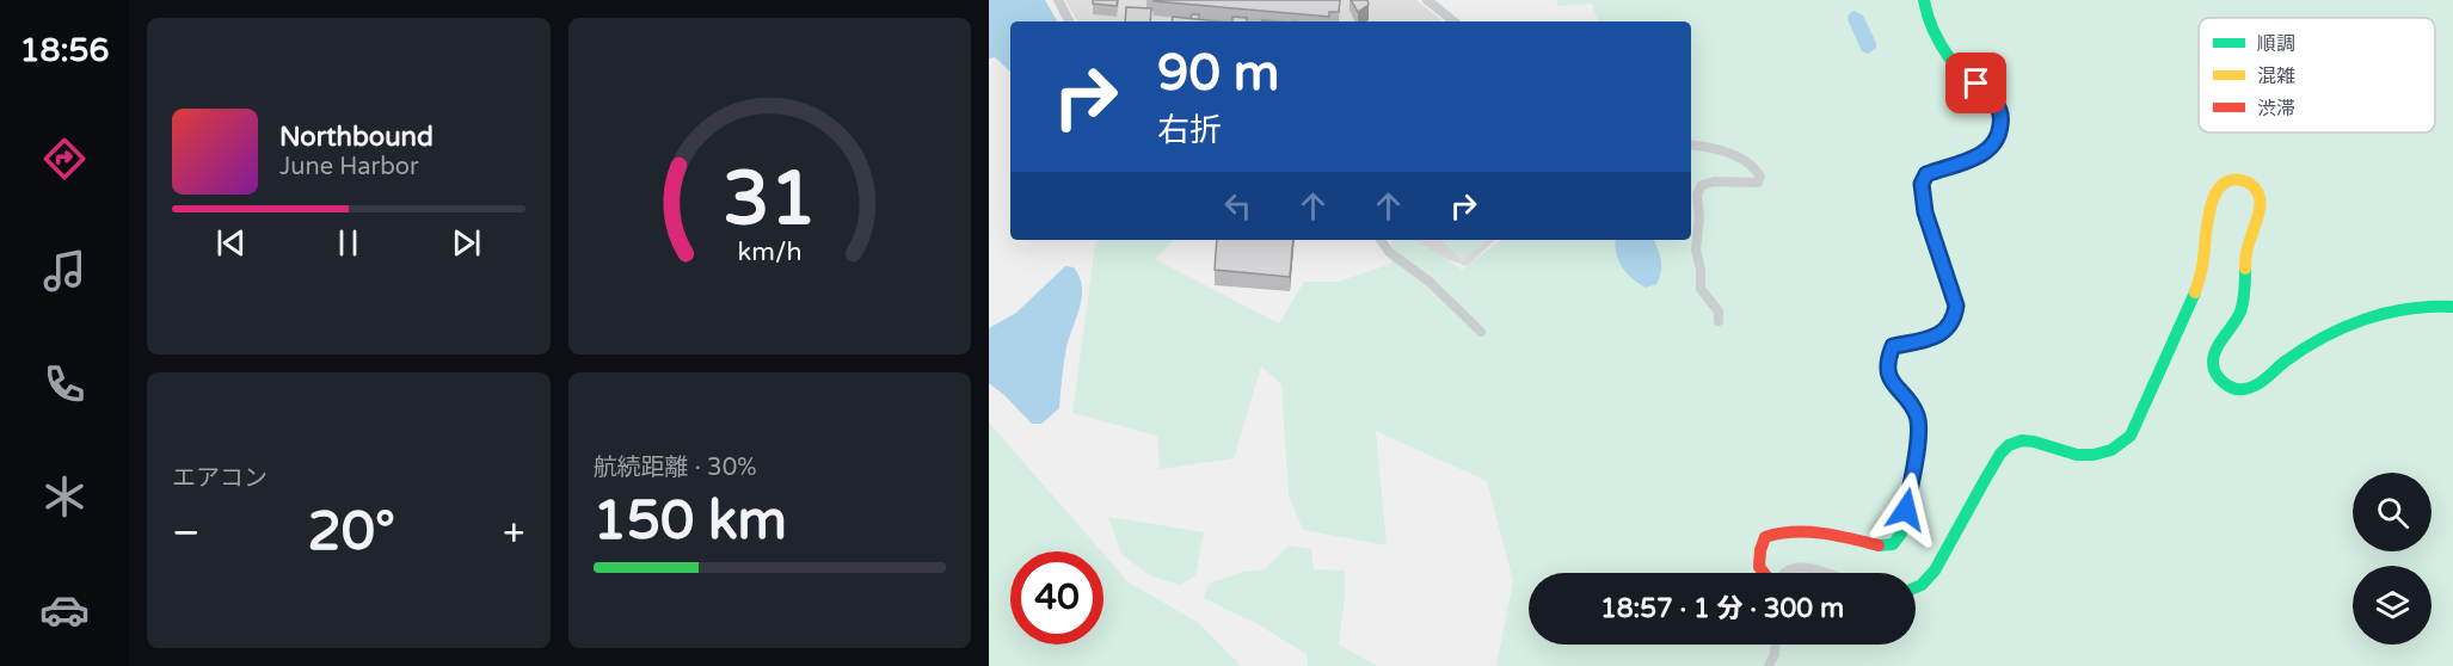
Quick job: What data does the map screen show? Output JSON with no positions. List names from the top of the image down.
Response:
{
  "legend": ["順調", "混雑", "渋滞"],
  "page": {
    "tabs": "18:56",
    "turn": ["90 m", "右折"],
    "song": ["Northbound", "June Harbor"],
    "tile": [
      "エアコン",
      ["航続距離 · 30%", "150 km"]
    ],
    "heat": ["−", "20°", "+"],
    "limit": "40",
    "trip": "18:57 · 1 分 · 300 m",
    "gauge": ["31", "km/h"]
  }
}
